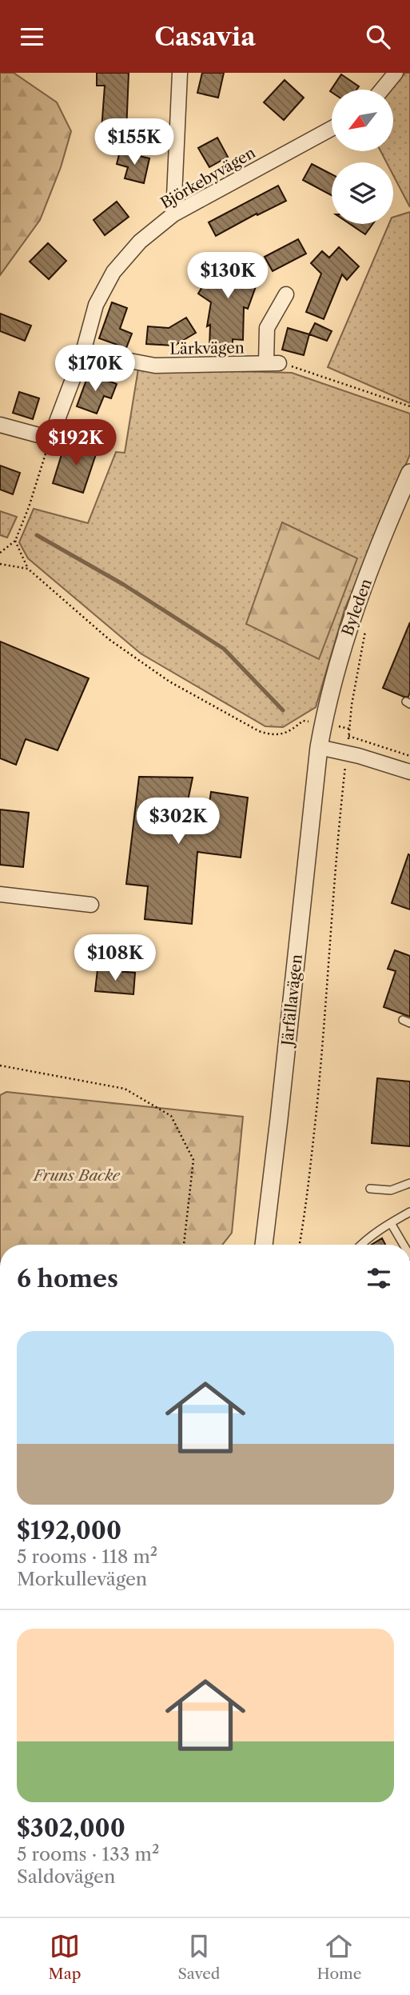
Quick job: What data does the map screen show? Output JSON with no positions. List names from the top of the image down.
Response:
{
  "streets": {
    "street": [
      "Björkebyvägen",
      "Lärkvägen",
      "Byleden",
      "Järfällavägen"
    ]
  },
  "crossings": [
    ["Björkebyvägen", "Lärkvägen"],
    ["Byleden", "Järfällavägen"]
  ],
  "parks": ["Fruns Backe"],
  "north": "bottom left",
  "page": {
    "header": "Casavia",
    "price": [
      "$155K",
      "$130K",
      "$170K",
      "$192K",
      "$302K",
      "$108K"
    ],
    "heading": "6 homes",
    "list": [
      {
        "name": "$192,000",
        "note": "5 rooms · 118 m² · Morkullevägen"
      },
      {
        "name": "$302,000",
        "note": "5 rooms · 133 m² · Saldovägen"
      }
    ],
    "tabs": ["Map", "Saved", "Home"]
  }
}
